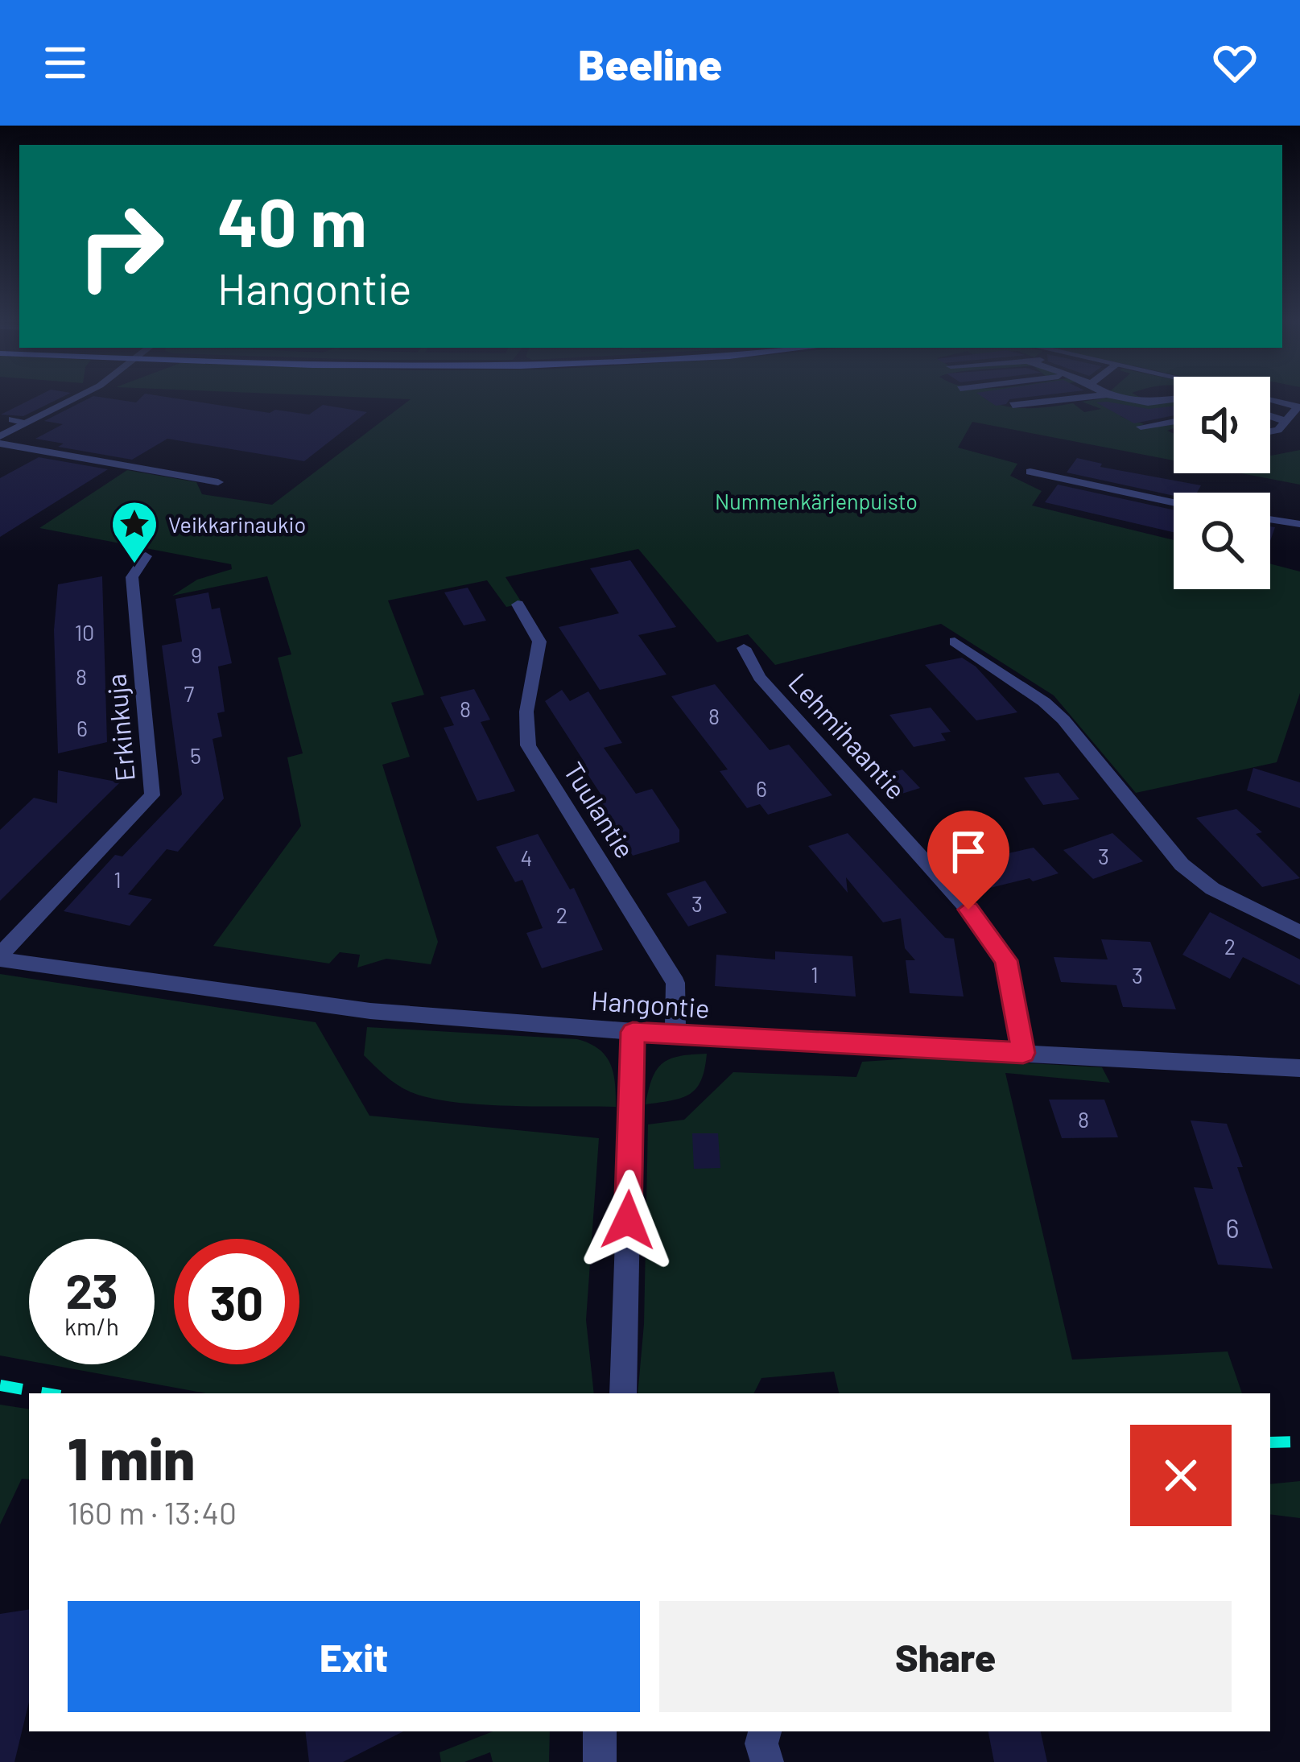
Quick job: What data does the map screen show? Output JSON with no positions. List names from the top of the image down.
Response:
{
  "streets": {
    "street": [
      "Erkinkuja",
      "Lehmihaantie",
      "Tuulantie",
      "Hangontie"
    ]
  },
  "crossings": [
    ["Erkinkuja", "Hangontie"],
    ["Lehmihaantie", "Hangontie"],
    ["Tuulantie", "Hangontie"]
  ],
  "parks": ["Nummenkärjenpuisto"],
  "places": {
    "place": ["Veikkarinaukio"]
  },
  "house_numbers": [
    "10",
    "9",
    "8",
    "7",
    "8",
    "8",
    "6",
    "5",
    "6",
    "3",
    "4",
    "1",
    "3",
    "2",
    "2",
    "1",
    "3",
    "8",
    "6"
  ],
  "page": {
    "header": "Beeline",
    "turn": ["40 m", "Hangontie"],
    "speed": "23 km/h",
    "limit": "30",
    "heading": ["1 min", "160 m · 13:40"],
    "buttons": ["Exit", "Share"]
  }
}
